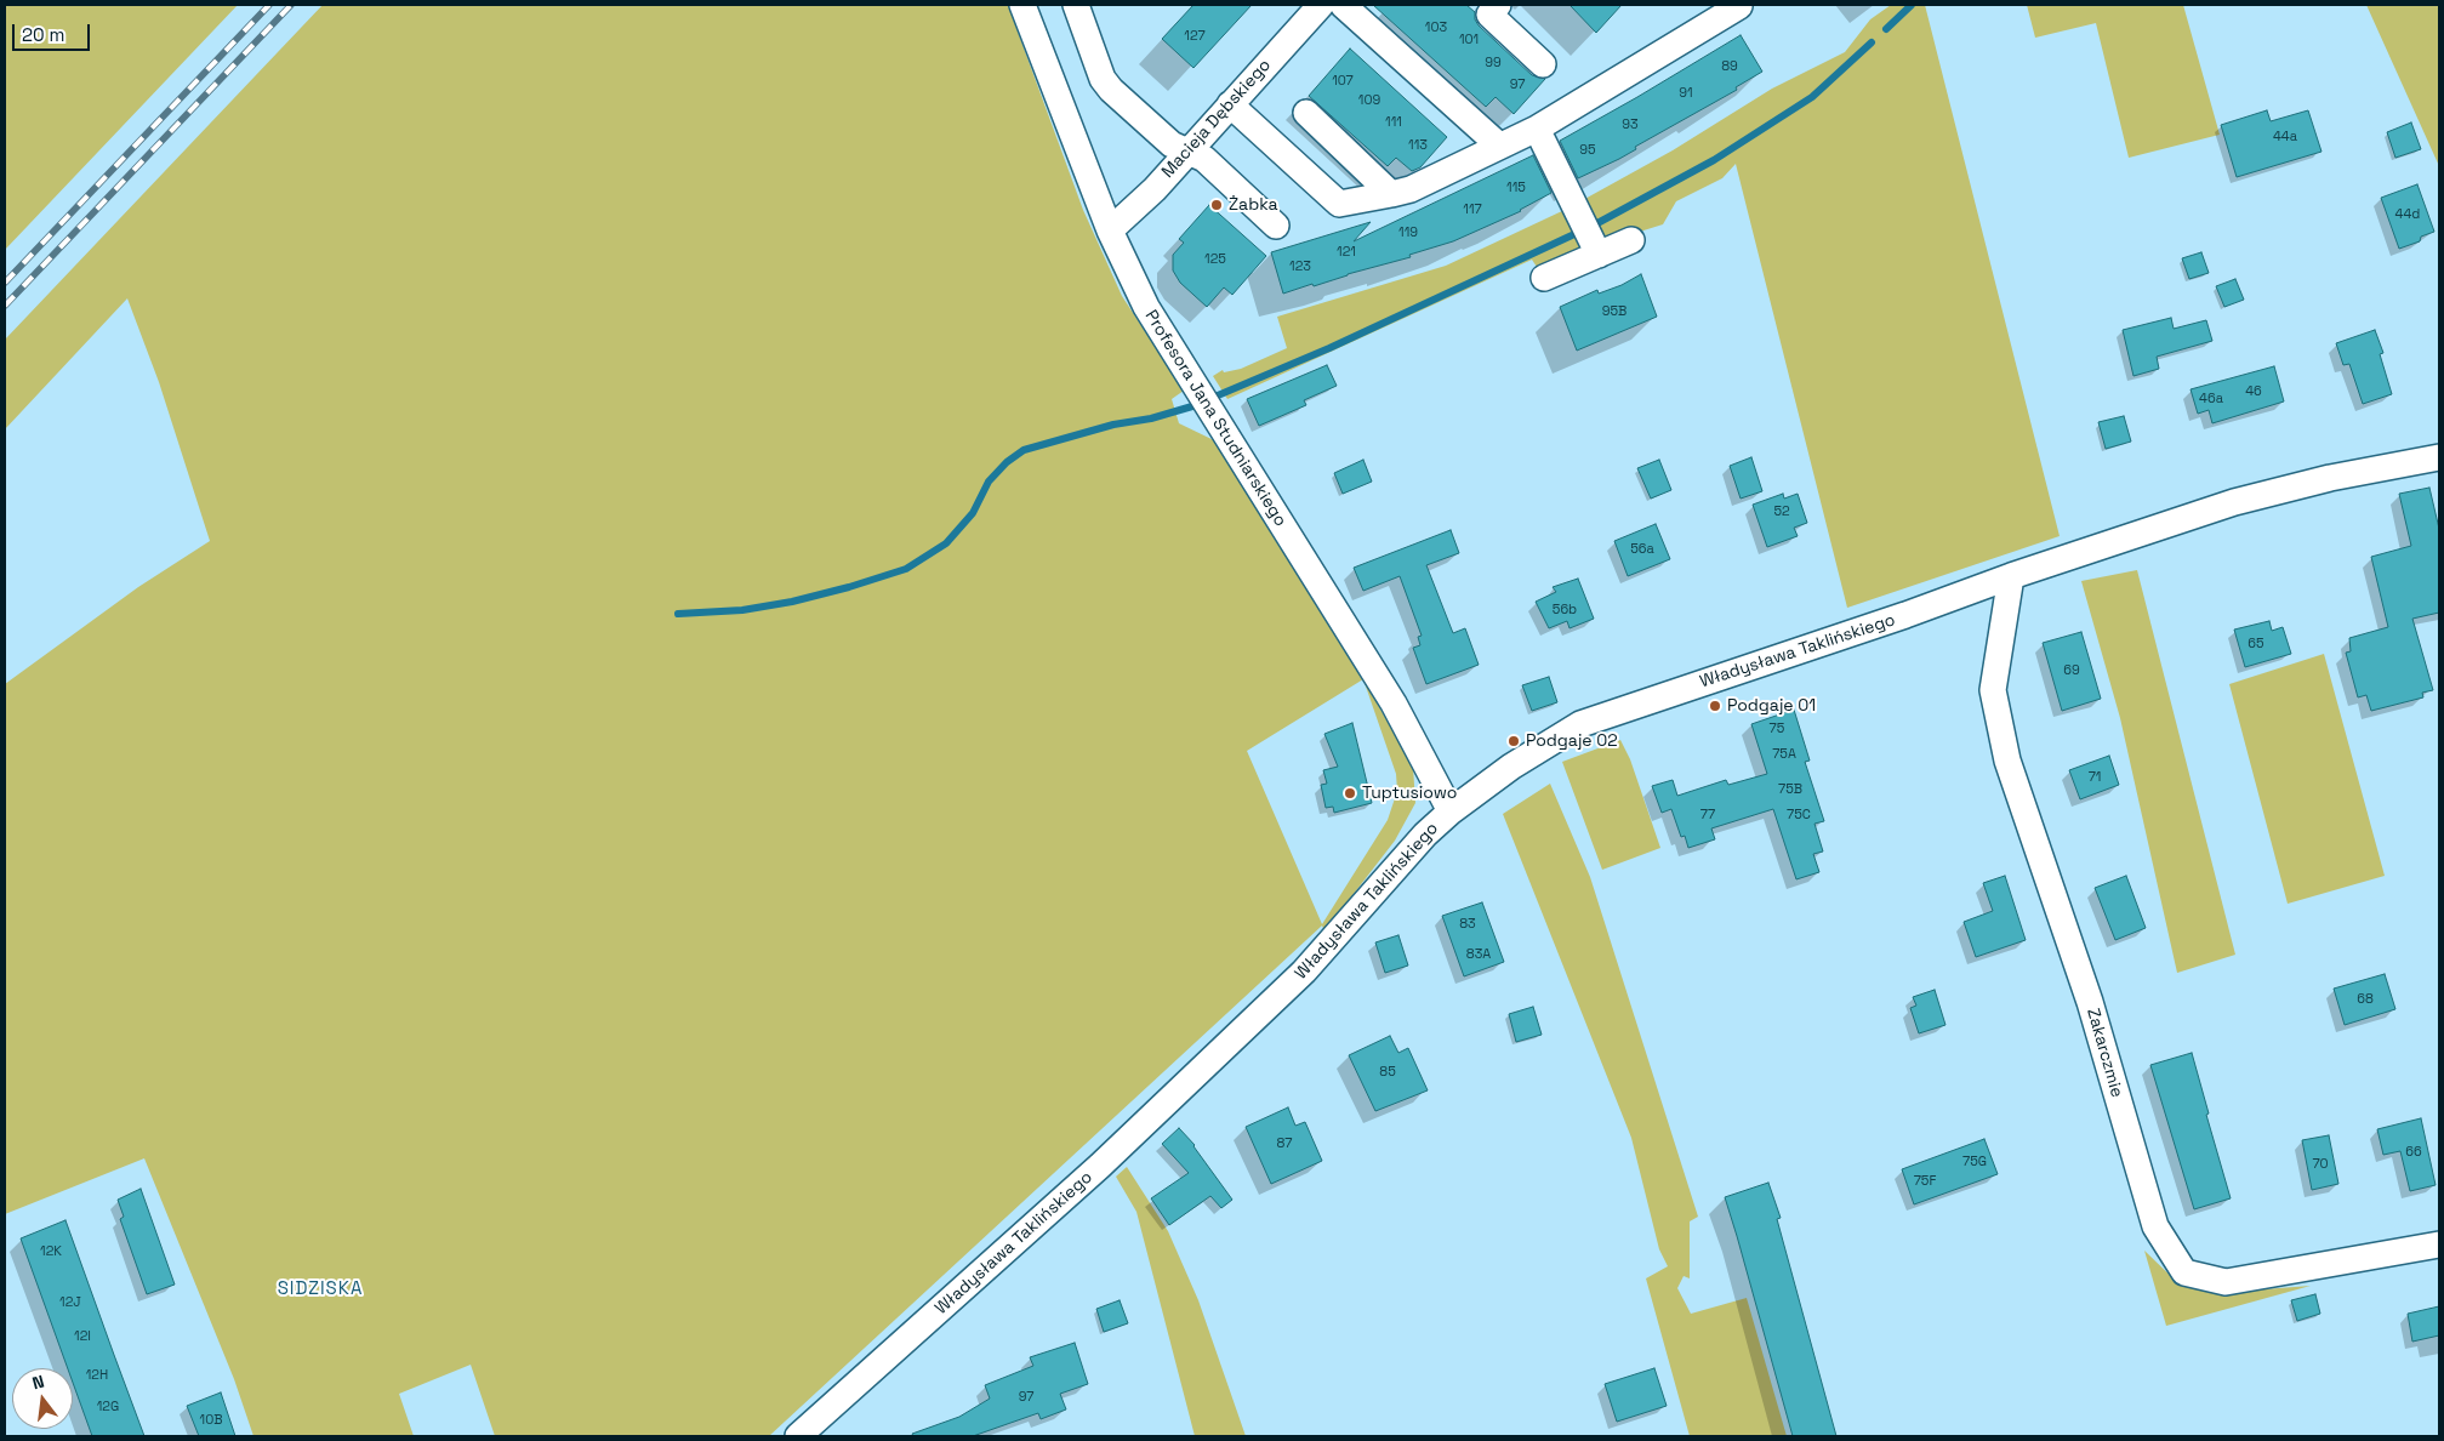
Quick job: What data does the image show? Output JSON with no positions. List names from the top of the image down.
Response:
{
  "streets": {
    "street": [
      "Macieja Dębskiego",
      "Profesora Jana Studniarskiego",
      "Władysława Taklińskiego",
      "Zakarczmie"
    ]
  },
  "crossings": [
    ["Macieja Dębskiego", "Profesora Jana Studniarskiego"],
    ["Profesora Jana Studniarskiego", "Władysława Taklińskiego"],
    ["Władysława Taklińskiego", "Zakarczmie"]
  ],
  "districts": ["SIDZISKA"],
  "places": [
    "Żabka",
    "Podgaje 01",
    "Podgaje 02",
    "Tuptusiowo"
  ],
  "house_numbers": [
    "103",
    "127",
    "101",
    "99",
    "89",
    "107",
    "97",
    "91",
    "109",
    "111",
    "93",
    "44a",
    "113",
    "95",
    "115",
    "117",
    "44d",
    "119",
    "121",
    "125",
    "123",
    "95B",
    "46",
    "46a",
    "52",
    "56a",
    "56b",
    "65",
    "69",
    "75",
    "75A",
    "71",
    "75B",
    "77",
    "75C",
    "83",
    "83A",
    "68",
    "85",
    "87",
    "66",
    "75G",
    "70",
    "75F",
    "12K",
    "12J",
    "12I",
    "12H",
    "97",
    "12G",
    "10B"
  ],
  "scale_bar": "20 m",
  "north": "top"
}
